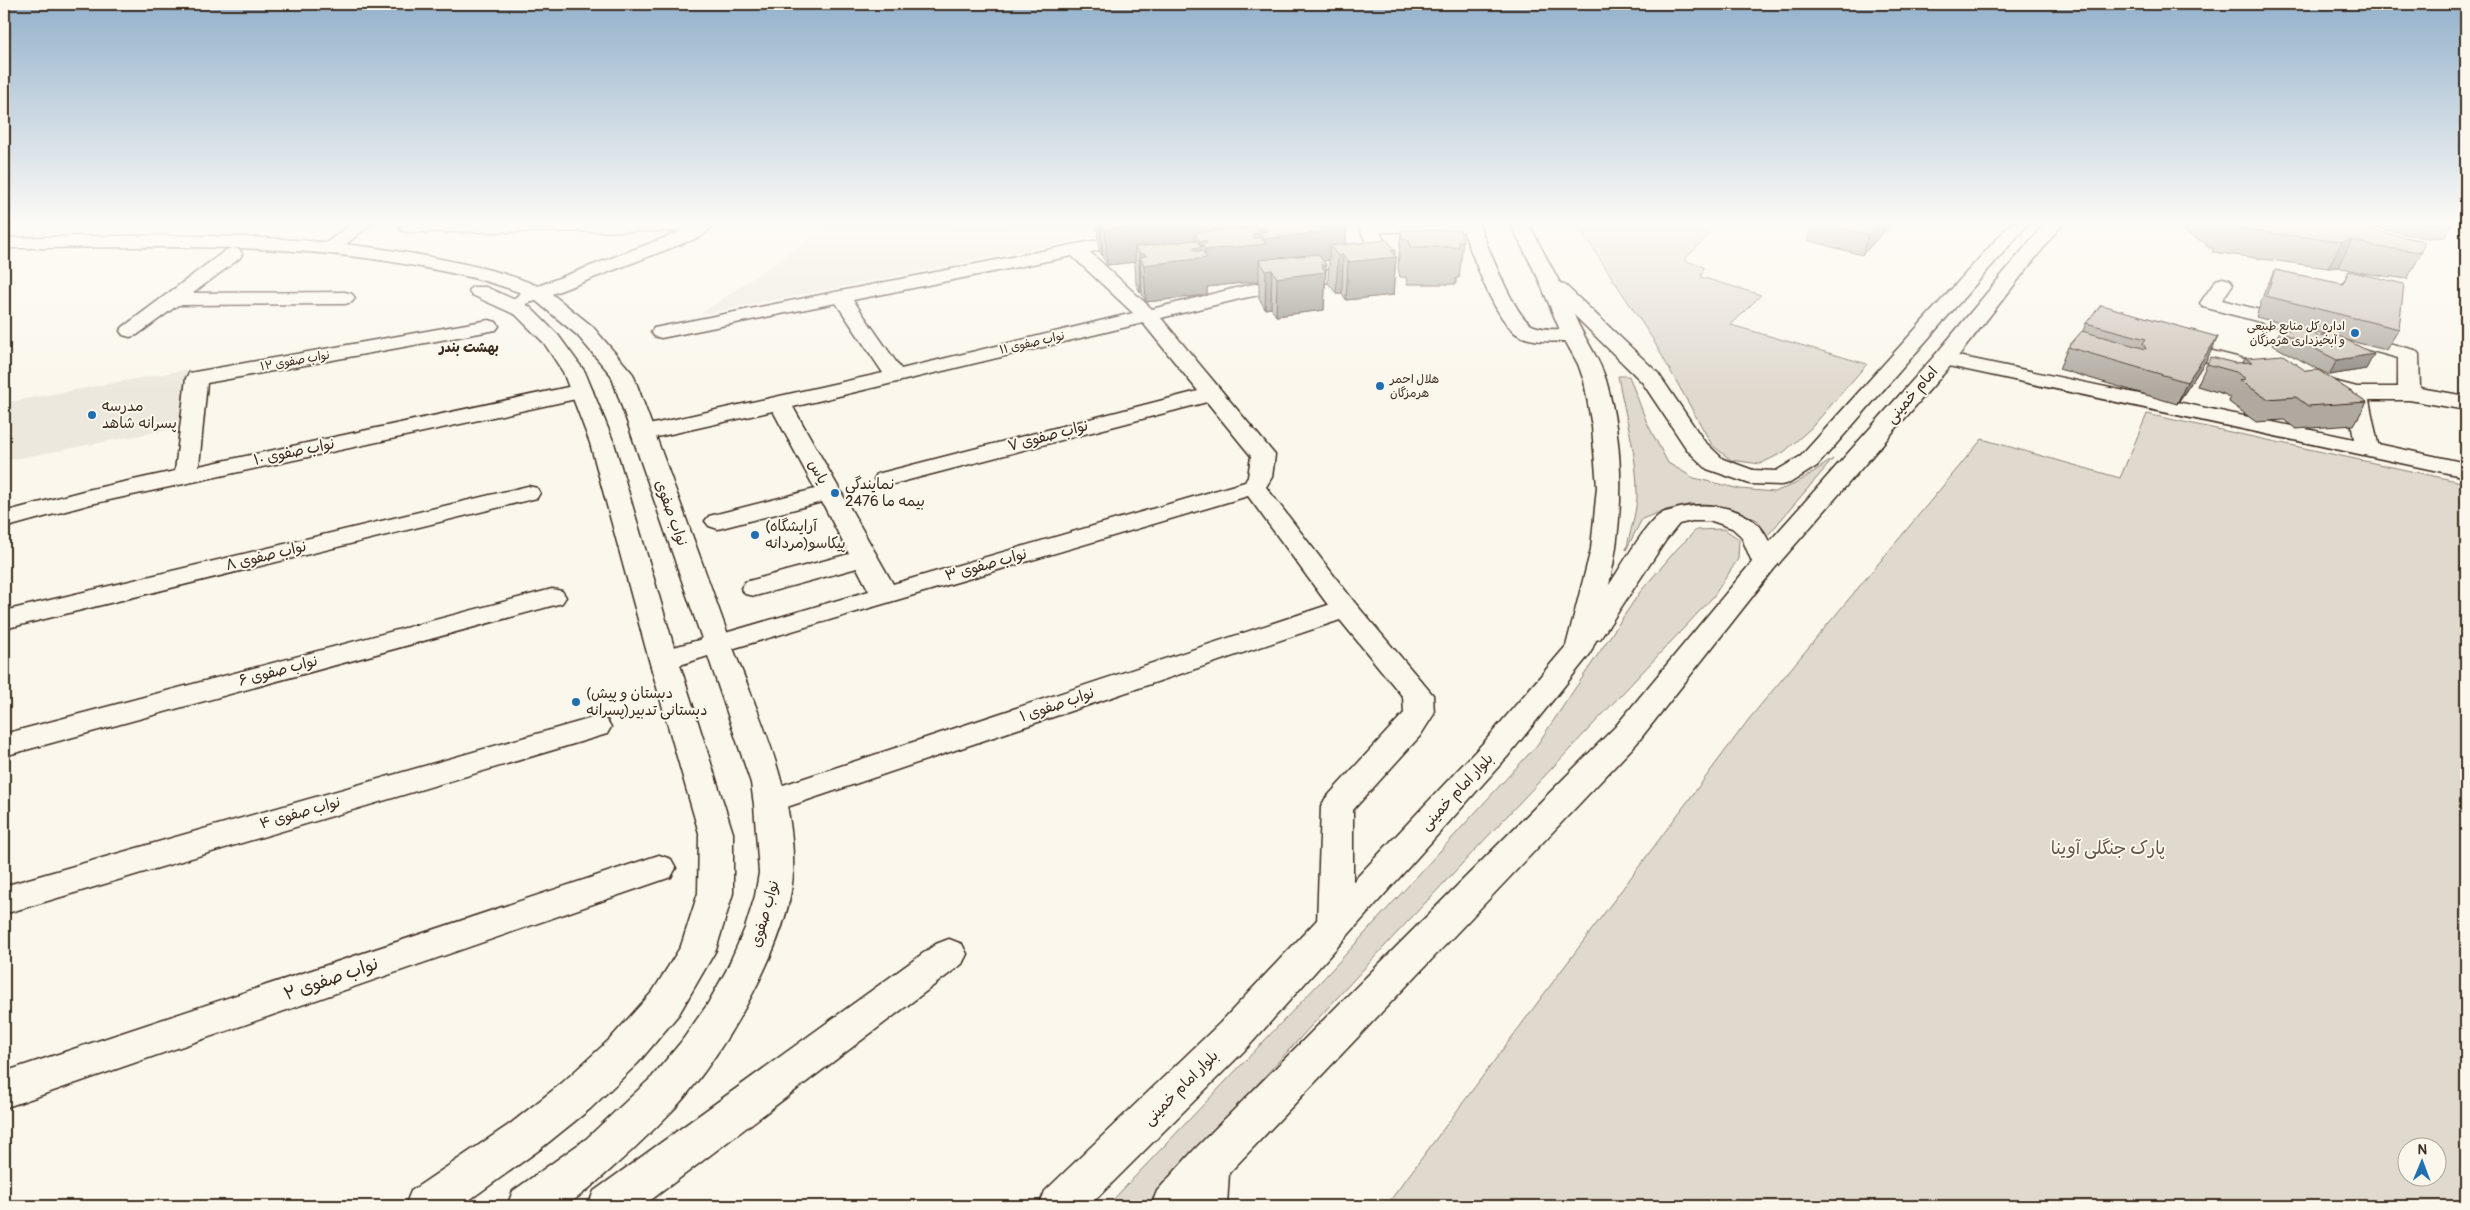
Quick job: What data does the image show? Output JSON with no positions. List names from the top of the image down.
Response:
{
  "streets": {
    "street": [
      "نواب صفوی ۱۱",
      "نواب صفوی ۱۲",
      "امام خمینی",
      "نواب صفوی ۷",
      "نواب صفوی ۱۰",
      "یاس",
      "نواب صفوی",
      "نواب صفوی ۸",
      "نواب صفوی ۳",
      "نواب صفوی ۶",
      "نواب صفوی ۱",
      "بلوار امام خمینی",
      "نواب صفوی ۴",
      "نواب صفوی ۲"
    ]
  },
  "crossings": [
    ["نواب صفوی ۱۱", "یاس"],
    ["نواب صفوی ۱۱", "نواب صفوی"],
    ["نواب صفوی ۱۲", "نواب صفوی ۱۰"],
    ["نواب صفوی ۱۰", "نواب صفوی"],
    ["یاس", "نواب صفوی ۳"],
    ["نواب صفوی", "نواب صفوی ۳"],
    ["نواب صفوی", "نواب صفوی ۱"]
  ],
  "districts": ["بهشت بندر"],
  "parks": ["پارک جنگلی آوینا"],
  "places": [
    "اداره کل منابع طبیعی و آبخیزداری هرمزگان",
    "هلال احمر هرمزگان",
    "مدرسه پسرانه شاهد",
    "نمایندگی بیمه ما 2476",
    "(آرایشگاه پیکاسو(مردانه",
    "(دبستان و پیش دبستانی تدبیر(پسرانه"
  ],
  "north": "top"
}
